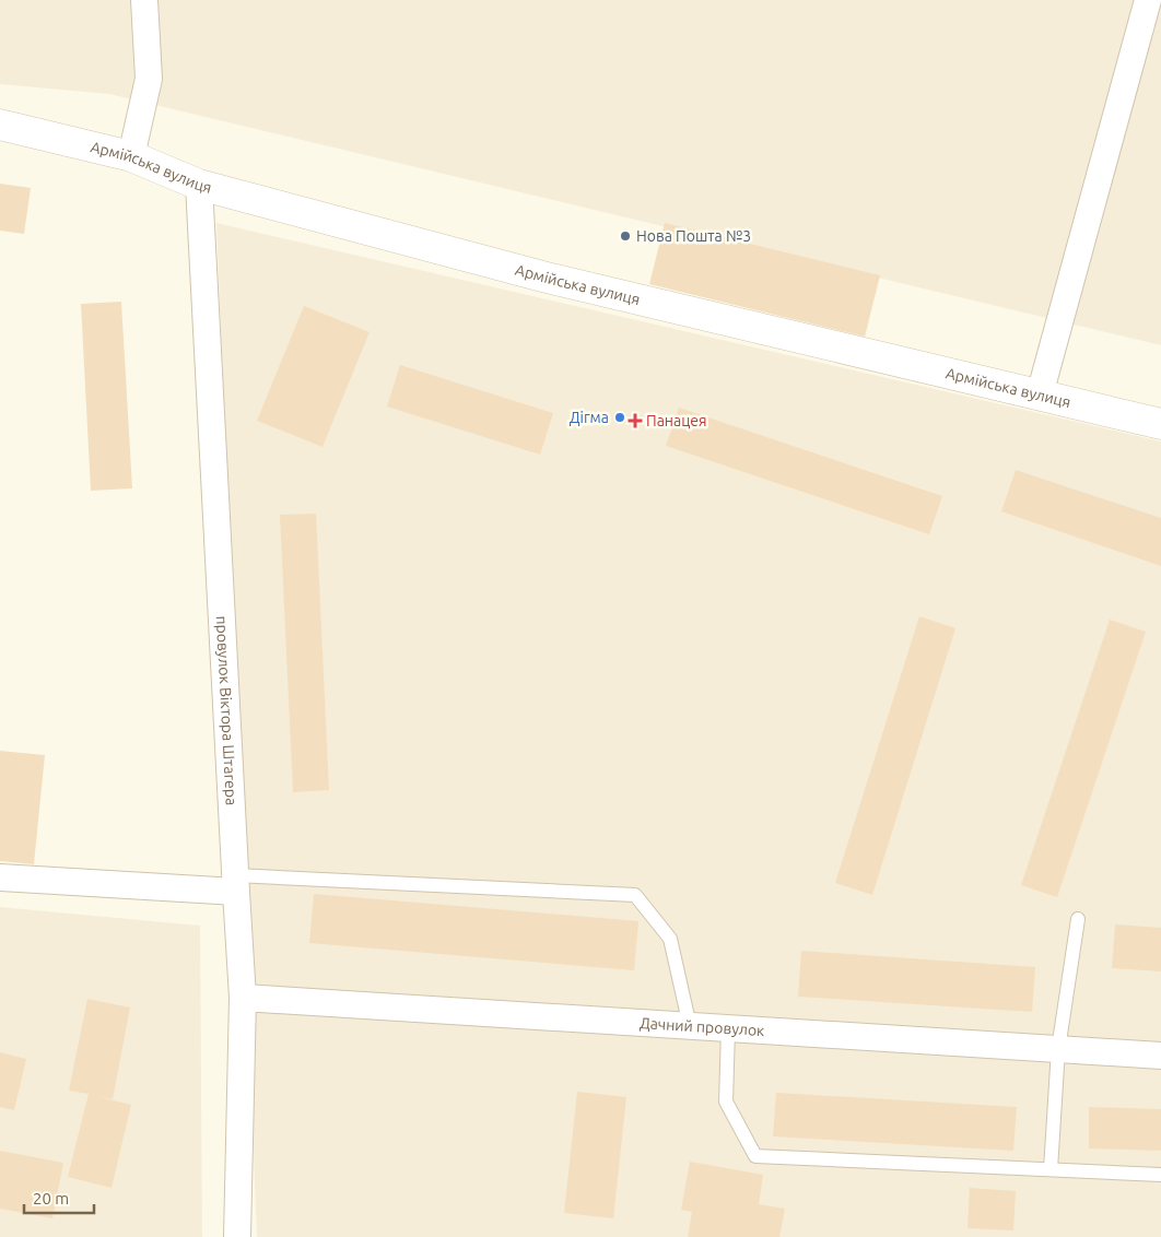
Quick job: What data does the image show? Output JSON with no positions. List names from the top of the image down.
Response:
{
  "streets": {
    "street": ["Армійська вулиця", "провулок Віктора Штагера", "Дачний провулок"]
  },
  "crossings": [
    ["Армійська вулиця", "провулок Віктора Штагера"],
    ["провулок Віктора Штагера", "Дачний провулок"]
  ],
  "places": {
    "other": ["Нова Пошта №3", "Дігма"],
    "health": ["Панацея"]
  },
  "scale_bar": "20 m"
}
